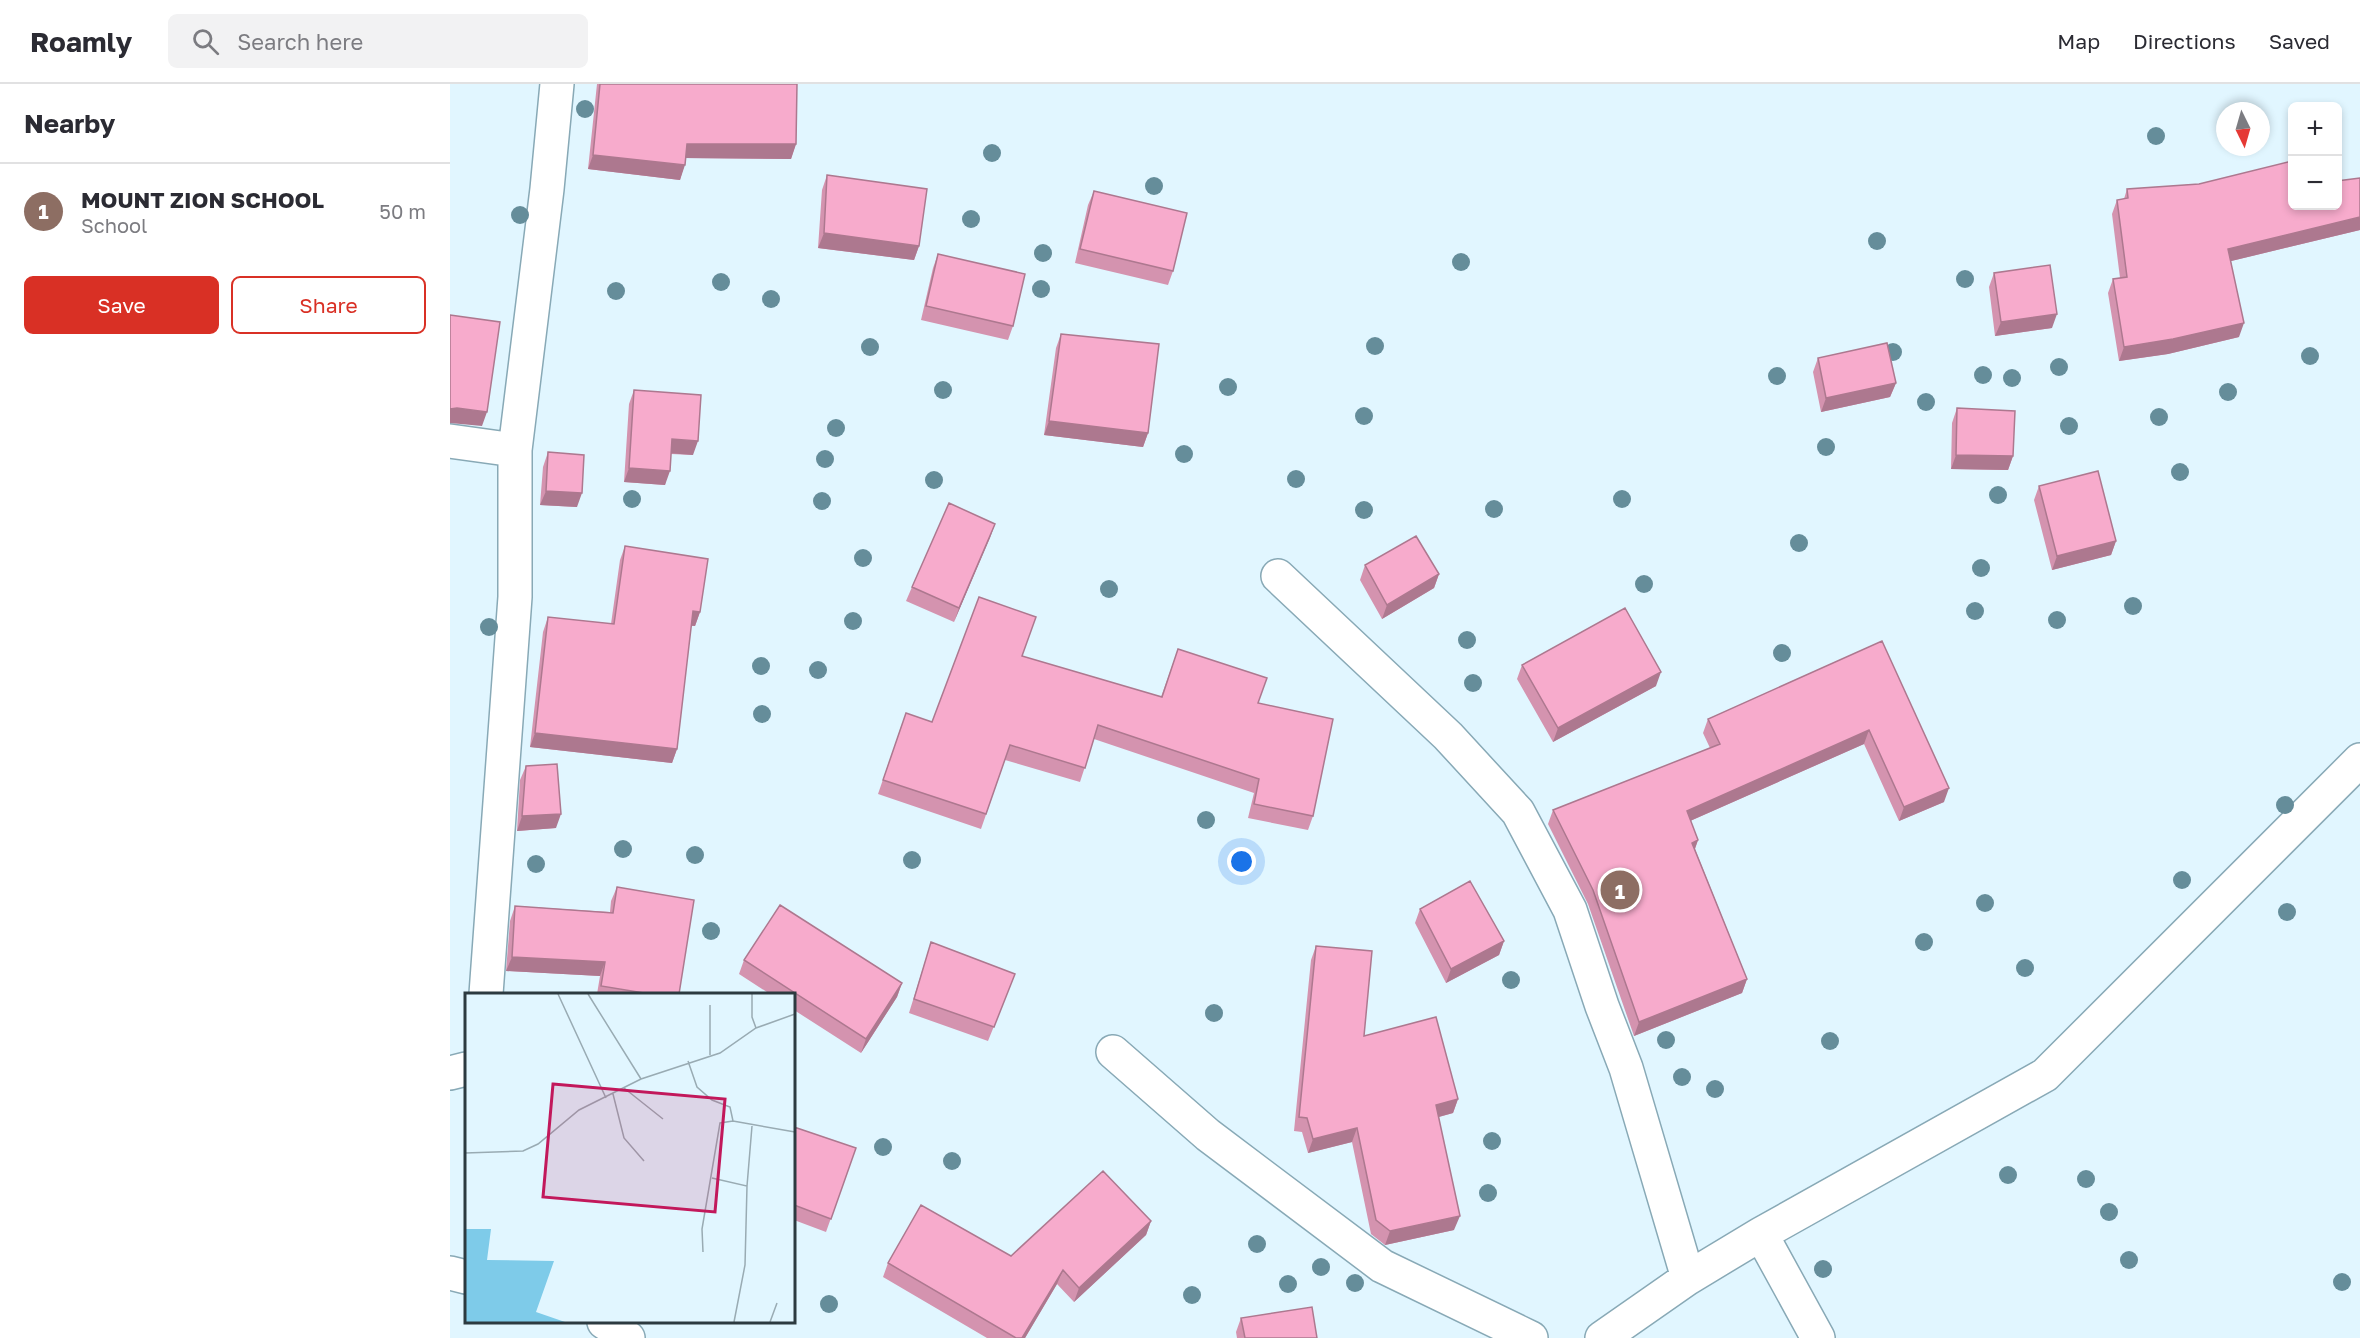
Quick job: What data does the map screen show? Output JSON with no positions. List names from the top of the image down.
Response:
{
  "north": "bottom",
  "page": {
    "header": "Roamly",
    "search": "Search here",
    "nav": ["Map", "Directions", "Saved"],
    "heading": "Nearby",
    "map_buttons": ["+", "−"],
    "list": [
      {
        "mark": "1",
        "name": "MOUNT ZION SCHOOL",
        "note": "School",
        "value": "50 m"
      }
    ],
    "buttons": ["Save", "Share"],
    "pins": "1"
  }
}
